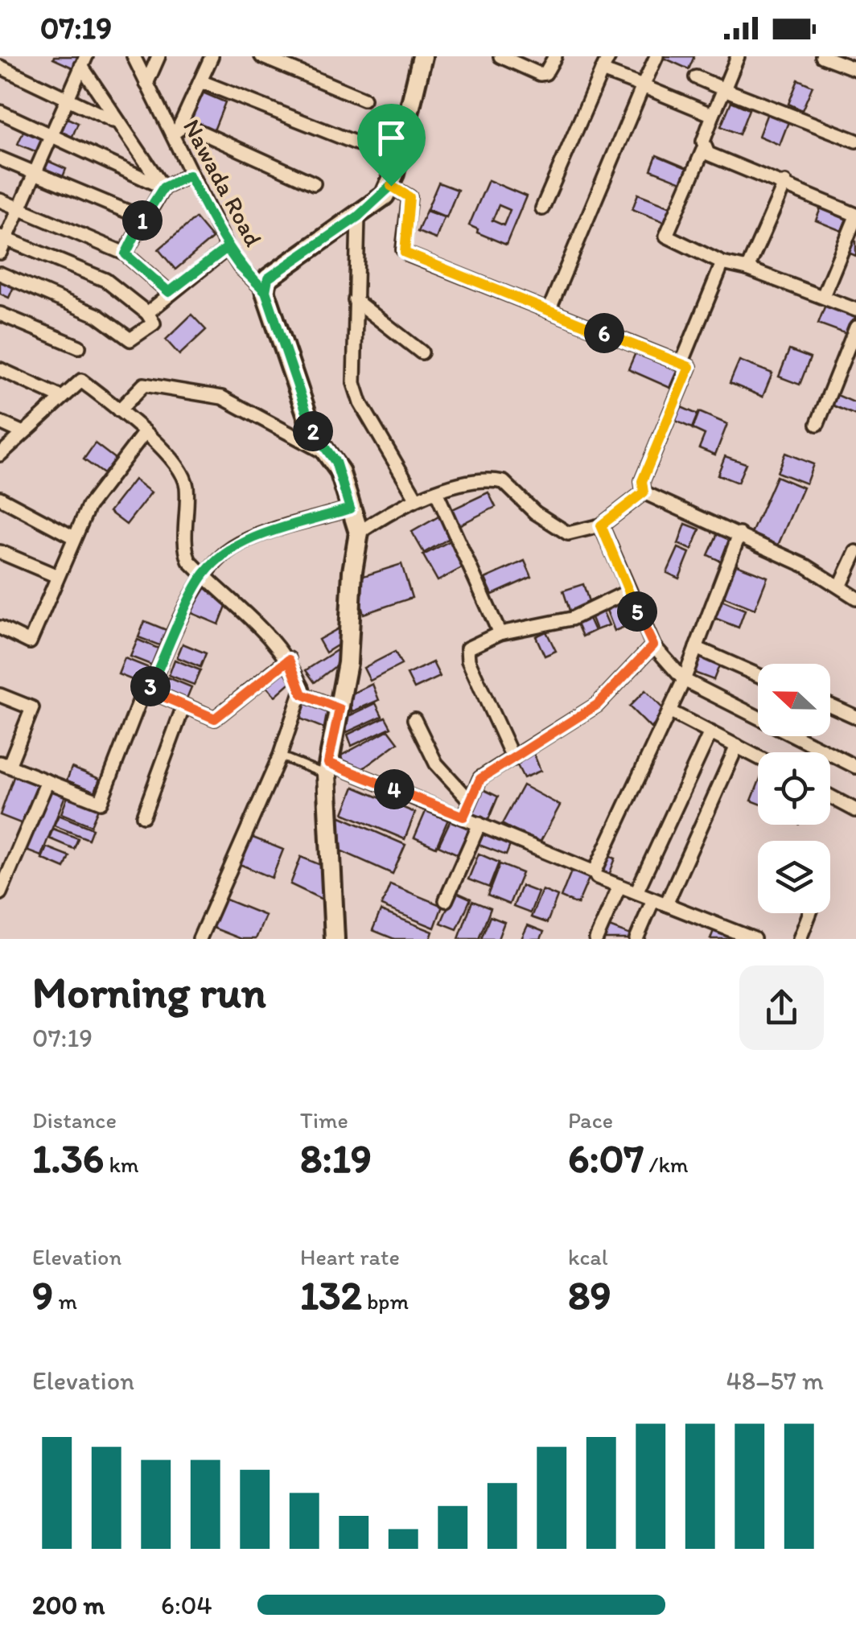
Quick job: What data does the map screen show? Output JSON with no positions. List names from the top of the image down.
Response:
{
  "streets": {
    "street": ["Nawada Road"]
  },
  "north": "left",
  "page": {
    "status": "07:19",
    "pins": [
      "1",
      "6",
      "2",
      "5",
      "3",
      "4"
    ],
    "heading": ["Morning run", "07:19"],
    "stats": [
      ["Distance", "1.36 km"],
      ["Time", "8:19"],
      ["Pace", "6:07 /km"],
      ["Elevation", "9 m"],
      ["Heart rate", "132 bpm"],
      ["kcal", "89"]
    ],
    "chart": ["Elevation", "48–57 m"],
    "list": [
      {
        "name": "200 m",
        "note": "6:04"
      }
    ]
  }
}
